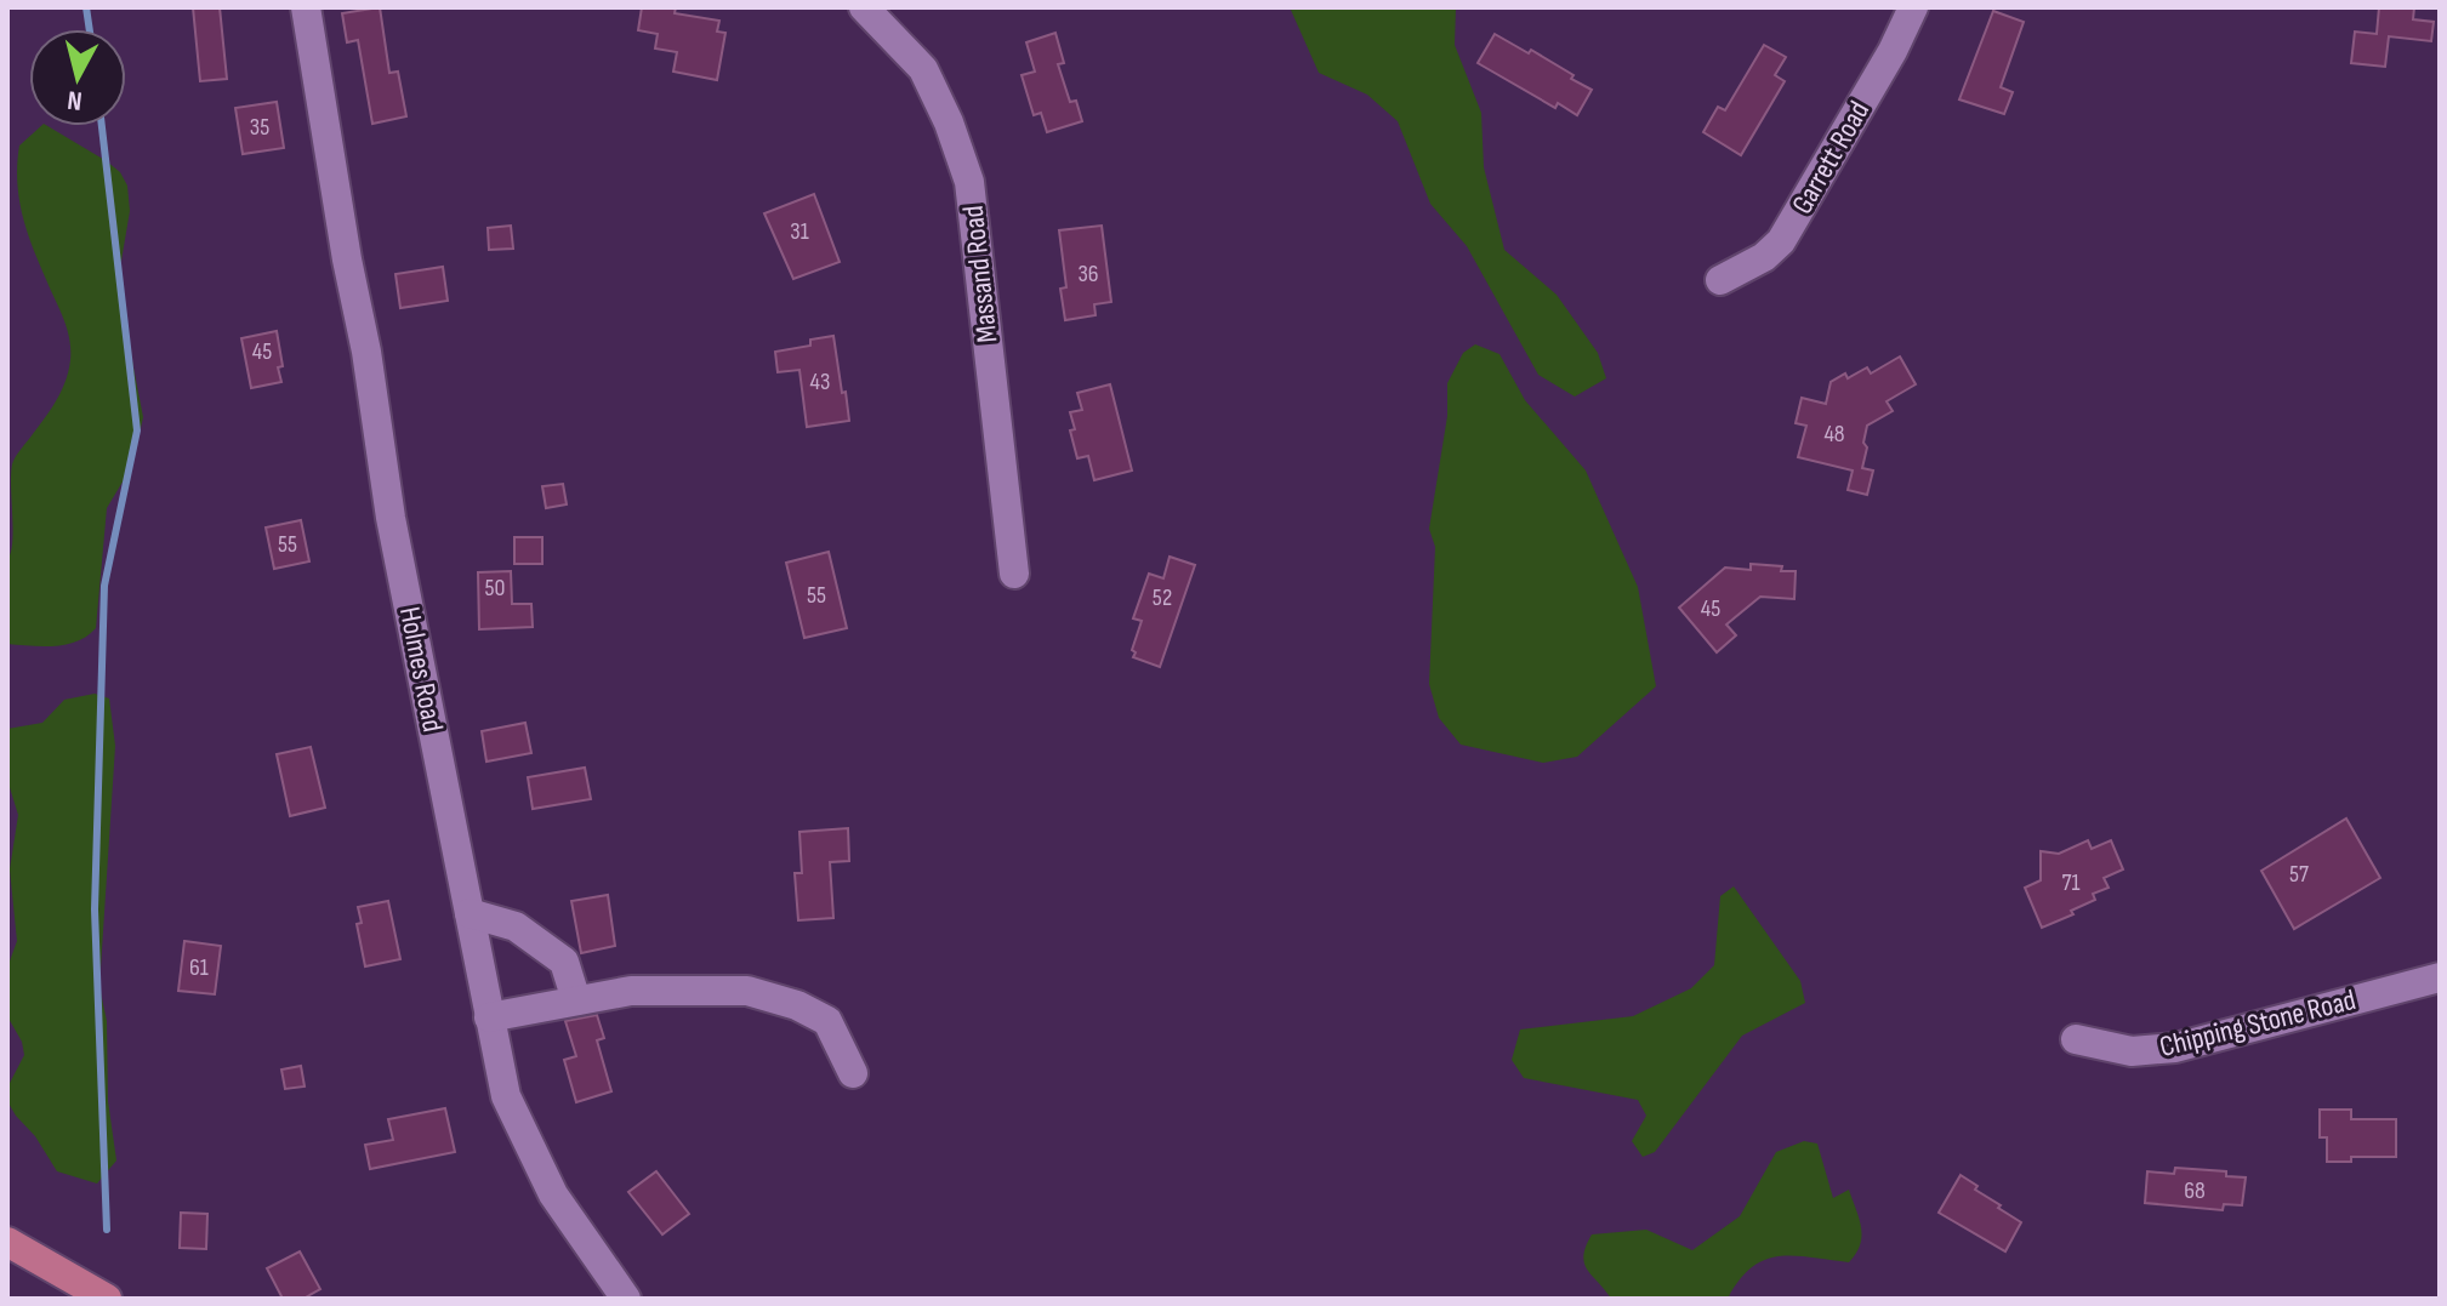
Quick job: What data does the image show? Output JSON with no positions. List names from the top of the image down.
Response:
{
  "streets": {
    "street": [
      "Garrett Road",
      "Massand Road",
      "Holmes Road",
      "Chipping Stone Road"
    ]
  },
  "house_numbers": [
    "35",
    "31",
    "36",
    "45",
    "43",
    "48",
    "55",
    "50",
    "55",
    "52",
    "45",
    "57",
    "71",
    "61",
    "68"
  ],
  "north": "bottom"
}
